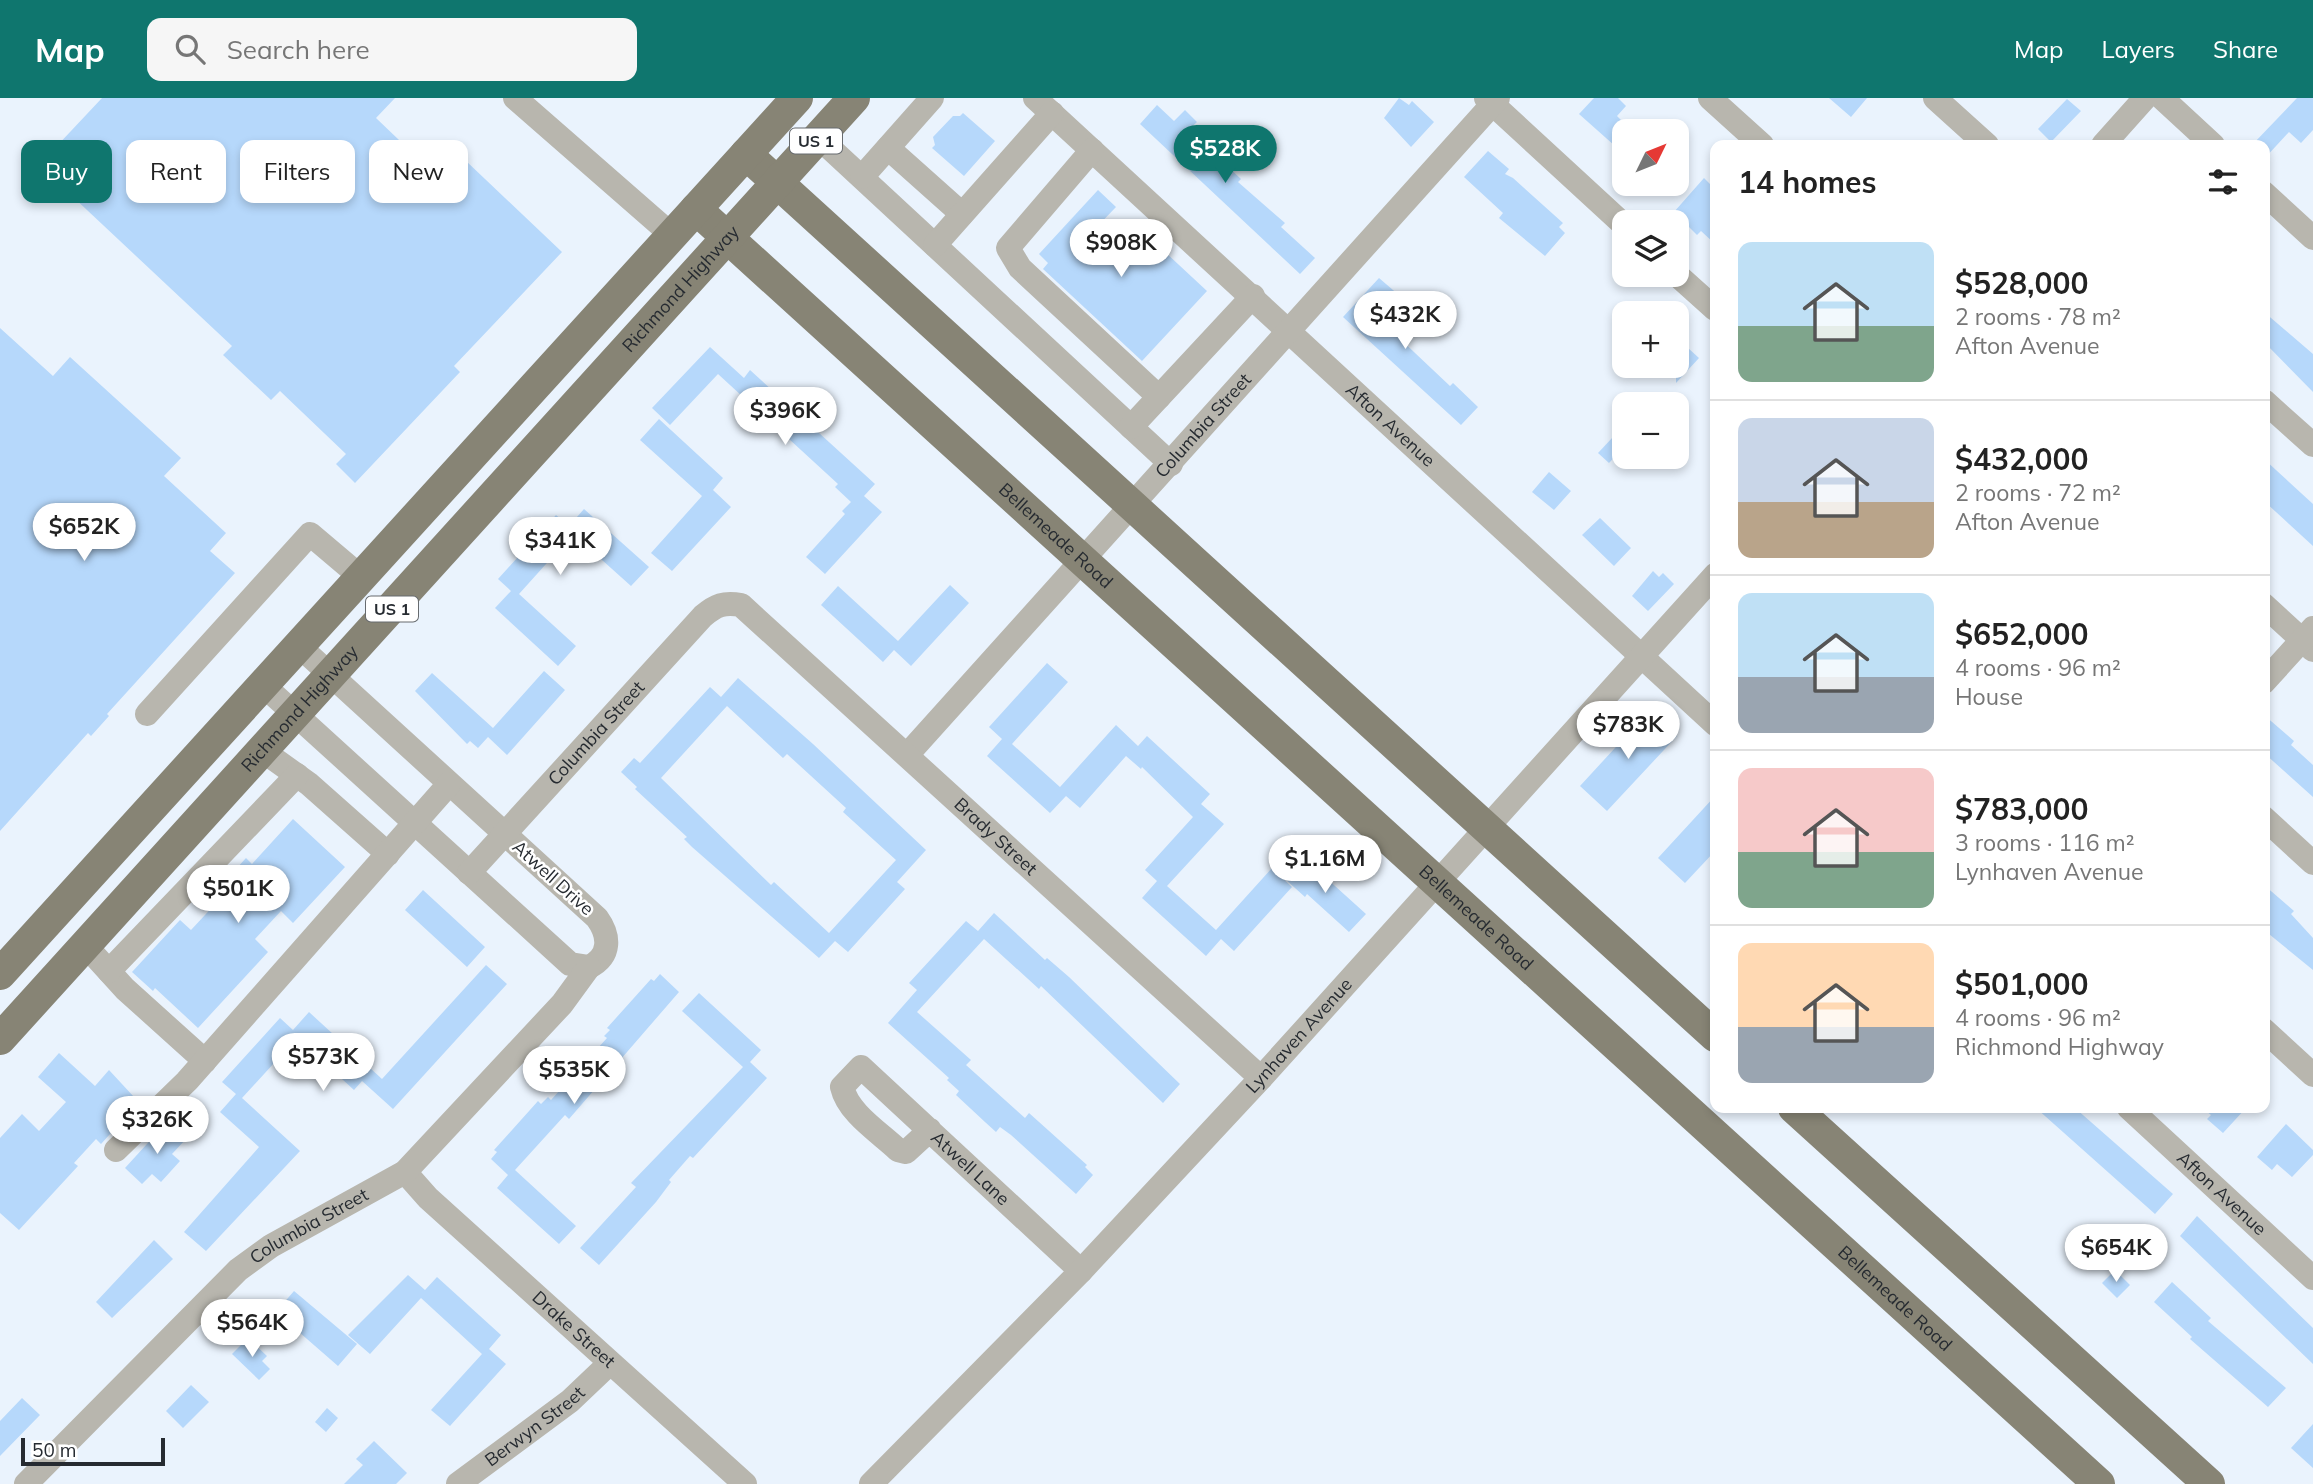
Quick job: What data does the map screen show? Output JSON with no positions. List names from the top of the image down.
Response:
{
  "streets": {
    "main road": ["US 1", "Richmond Highway", "Bellemeade Road"],
    "street": [
      "Afton Avenue",
      "Columbia Street",
      "Brady Street",
      "Atwell Drive",
      "Lynhaven Avenue",
      "Atwell Lane",
      "Drake Street",
      "Berwyn Street"
    ]
  },
  "crossings": [
    ["US 1", "Bellemeade Road"],
    ["US 1", "Atwell Drive"],
    ["Richmond Highway", "Bellemeade Road"],
    ["Richmond Highway", "Atwell Drive"],
    ["Afton Avenue", "Columbia Street"],
    ["Afton Avenue", "Lynhaven Avenue"],
    ["Columbia Street", "Bellemeade Road"],
    ["Columbia Street", "Brady Street"],
    ["Columbia Street", "Atwell Drive"],
    ["Columbia Street", "Drake Street"],
    ["Bellemeade Road", "Lynhaven Avenue"],
    ["Brady Street", "Lynhaven Avenue"],
    ["Lynhaven Avenue", "Atwell Lane"],
    ["Drake Street", "Berwyn Street"]
  ],
  "scale_bar": "50 m",
  "north": "top right",
  "page": {
    "header": "Map",
    "search": "Search here",
    "nav": ["Map", "Layers", "Share"],
    "map_buttons": ["+", "−"],
    "price": [
      "$528K",
      "$908K",
      "$432K",
      "$396K",
      "$652K",
      "$341K",
      "$783K",
      "$1.16M",
      "$501K",
      "$573K",
      "$535K",
      "$326K",
      "$654K",
      "$564K"
    ],
    "chip": [
      "Buy",
      "Rent",
      "Filters",
      "New"
    ],
    "heading": "14 homes",
    "list": [
      {
        "name": "$528,000",
        "note": "2 rooms · 78 m² · Afton Avenue"
      },
      {
        "name": "$432,000",
        "note": "2 rooms · 72 m² · Afton Avenue"
      },
      {
        "name": "$652,000",
        "note": "4 rooms · 96 m² · House"
      },
      {
        "name": "$783,000",
        "note": "3 rooms · 116 m² · Lynhaven Avenue"
      },
      {
        "name": "$501,000",
        "note": "4 rooms · 96 m² · Richmond Highway"
      }
    ],
    "scale": "50 m"
  }
}
